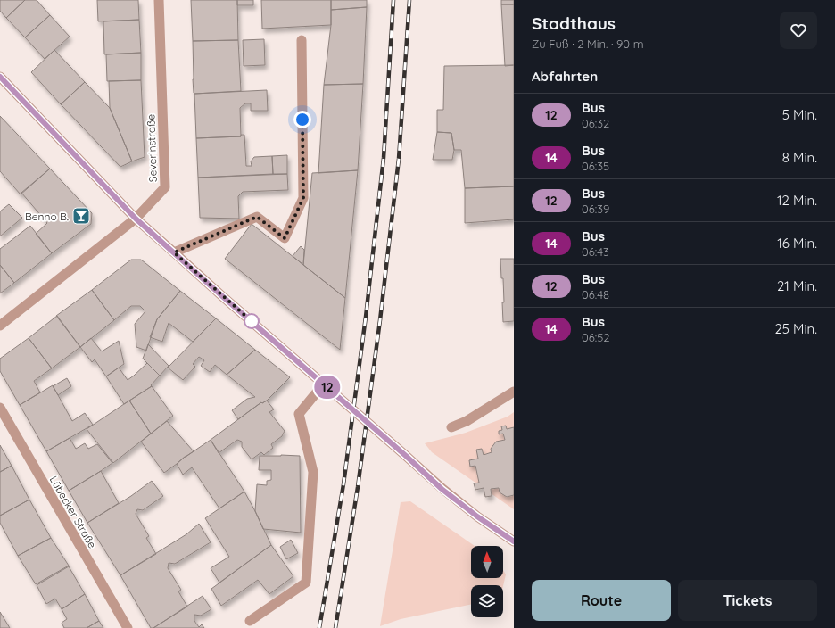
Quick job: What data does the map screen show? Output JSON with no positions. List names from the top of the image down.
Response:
{
  "streets": {
    "street": ["Severinstraße", "Lübecker Straße"]
  },
  "places": {
    "bar": ["Benno B."]
  },
  "lines": ["bus line 12"],
  "north": "top",
  "page": {
    "on_map": "12",
    "heading": [
      ["Stadthaus", "Zu Fuß · 2 Min. · 90 m"],
      "Abfahrten"
    ],
    "list": [
      {
        "mark": "12",
        "name": "Bus",
        "note": "06:32",
        "value": "5 Min."
      },
      {
        "mark": "14",
        "name": "Bus",
        "note": "06:35",
        "value": "8 Min."
      },
      {
        "mark": "12",
        "name": "Bus",
        "note": "06:39",
        "value": "12 Min."
      },
      {
        "mark": "14",
        "name": "Bus",
        "note": "06:43",
        "value": "16 Min."
      },
      {
        "mark": "12",
        "name": "Bus",
        "note": "06:48",
        "value": "21 Min."
      },
      {
        "mark": "14",
        "name": "Bus",
        "note": "06:52",
        "value": "25 Min."
      }
    ],
    "buttons": ["Route", "Tickets"]
  }
}
